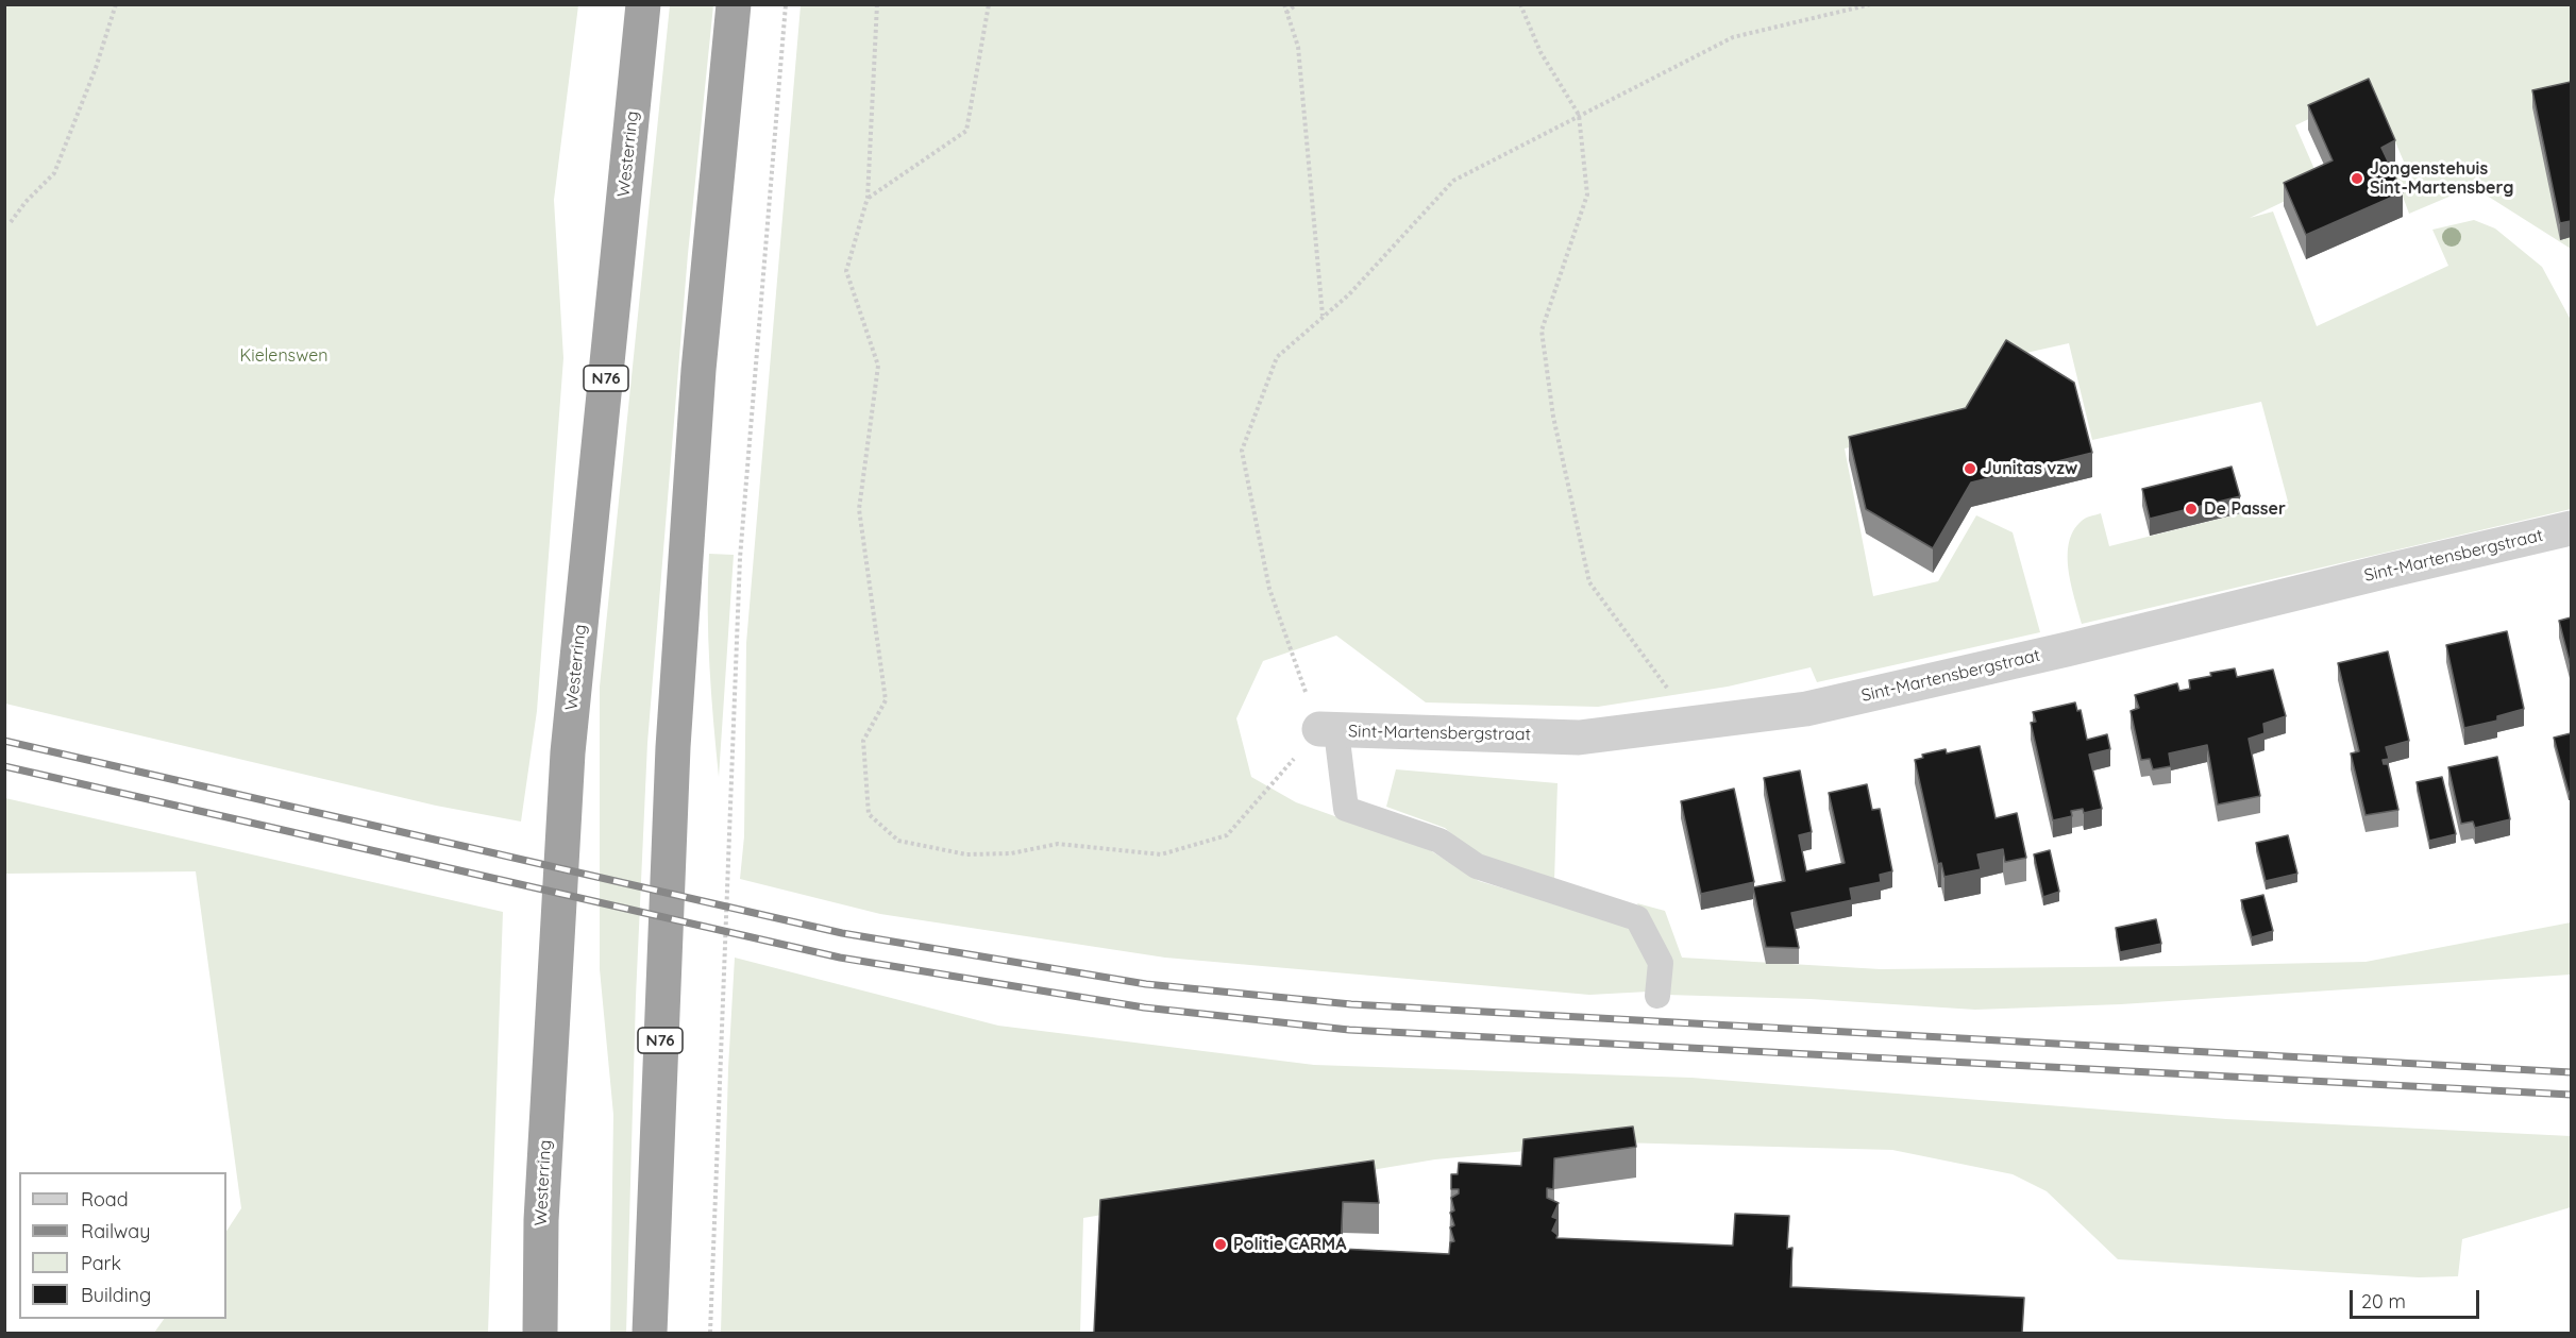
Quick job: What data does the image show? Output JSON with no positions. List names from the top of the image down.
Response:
{
  "streets": {
    "highway": ["Westerring", "N76"],
    "street": ["Sint-Martensbergstraat"]
  },
  "parks": ["Kielenswen"],
  "places": [
    "Jongenstehuis Sint-Martensberg",
    "Junitas vzw",
    "De Passer",
    "Politie CARMA"
  ],
  "legend": [
    "Road",
    "Railway",
    "Park",
    "Building"
  ],
  "scale_bar": "20 m"
}
